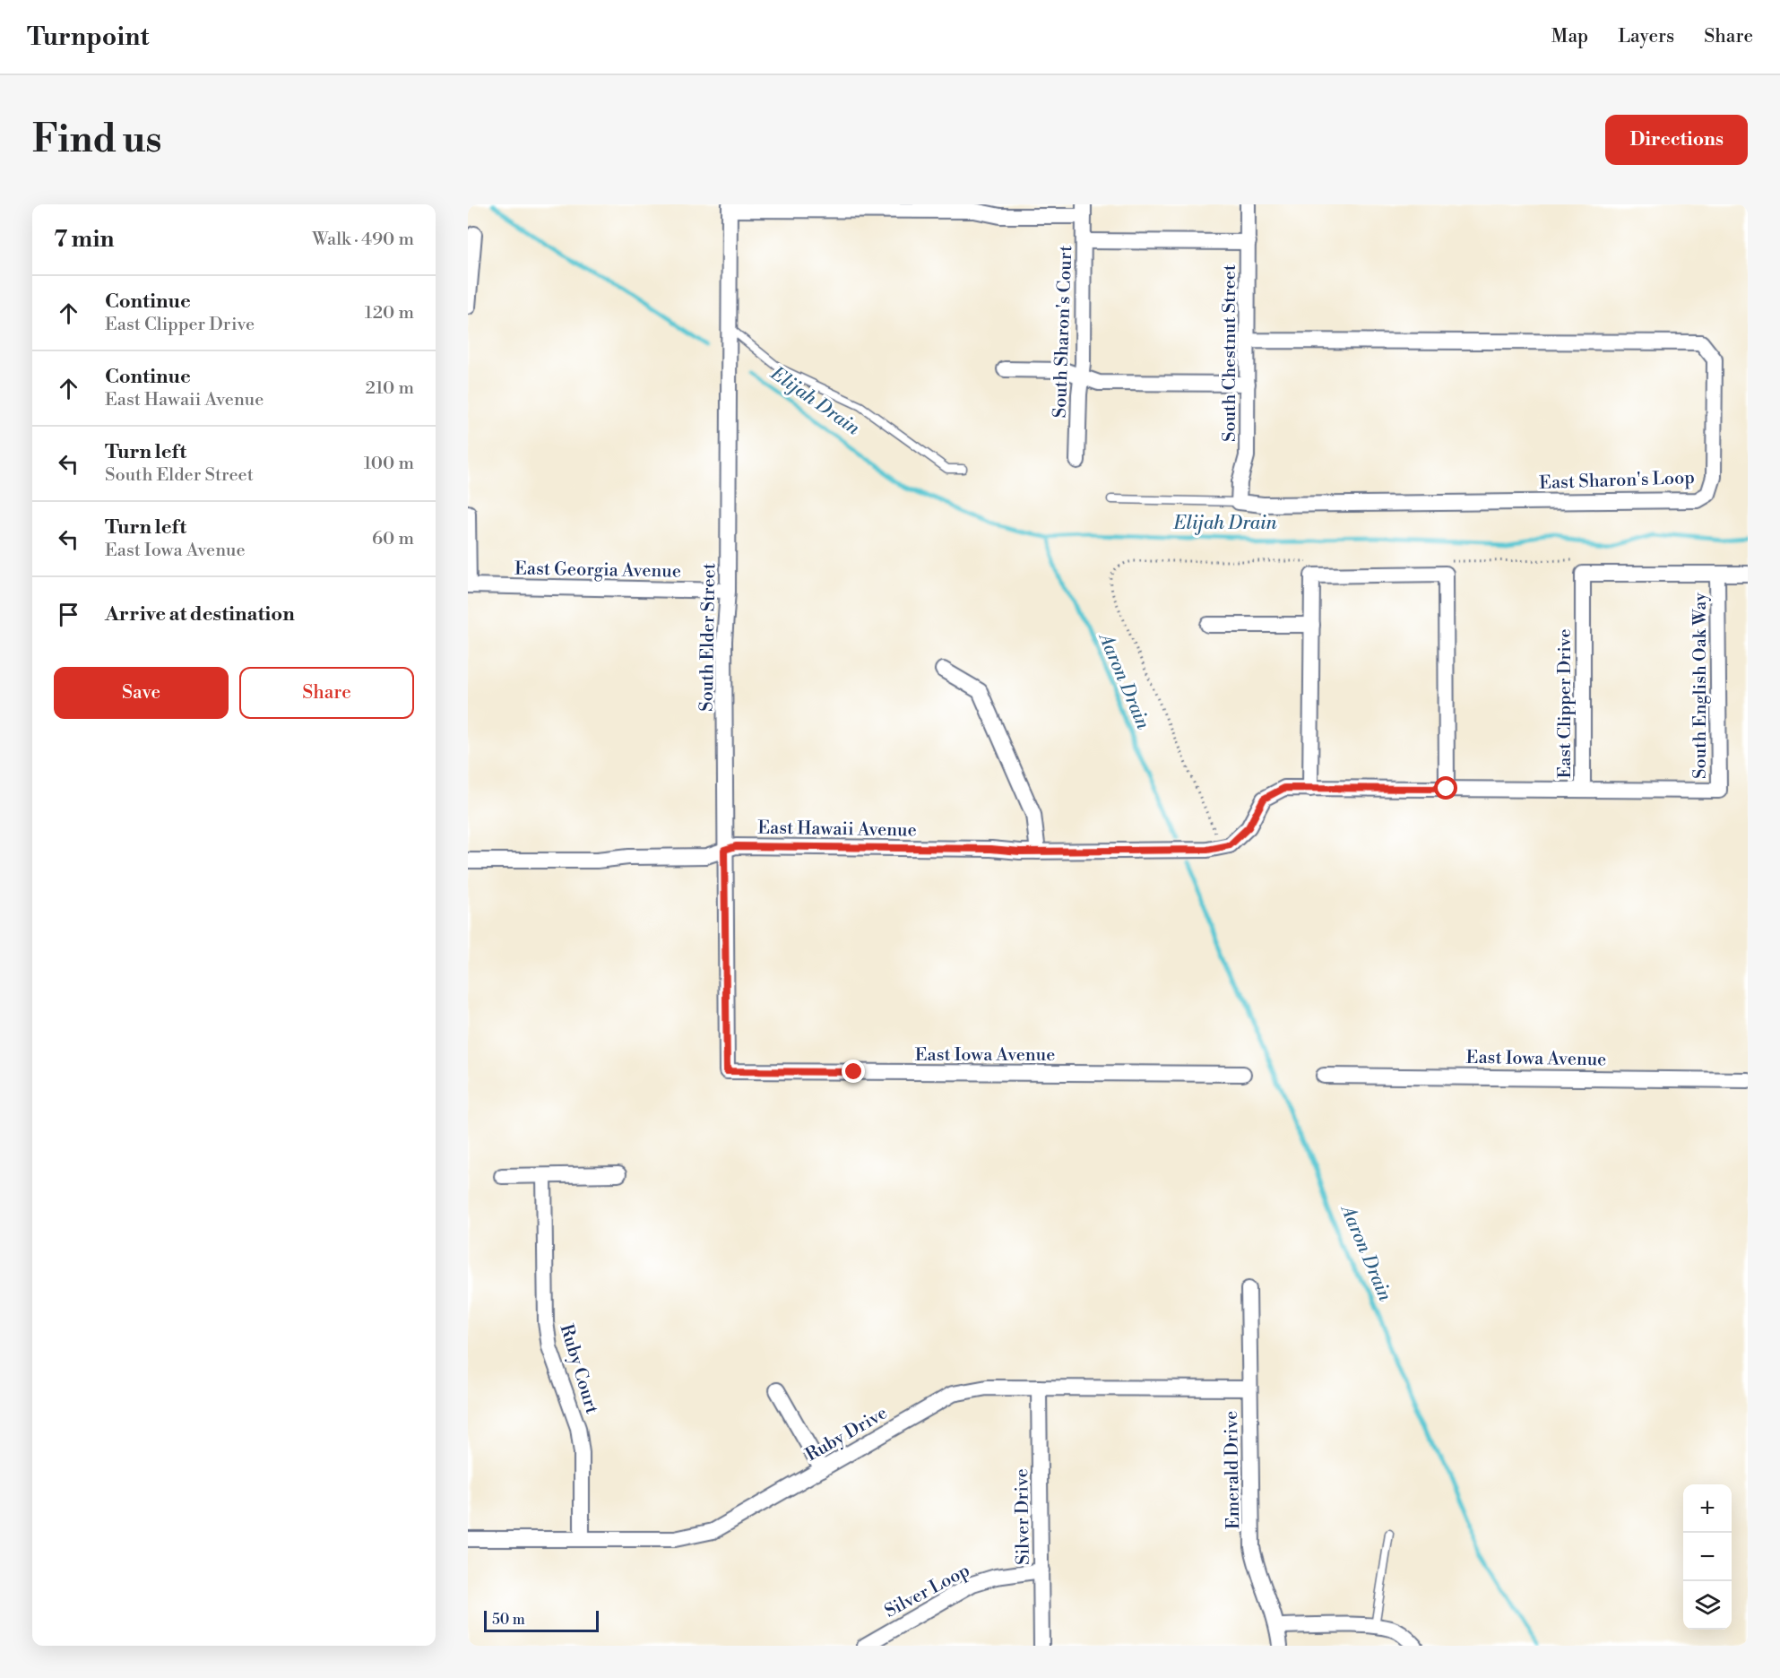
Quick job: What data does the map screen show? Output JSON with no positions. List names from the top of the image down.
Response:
{
  "streets": {
    "street": [
      "South Sharon's Court",
      "South Chestnut Street",
      "East Sharon's Loop",
      "East Georgia Avenue",
      "South Elder Street",
      "South English Oak Way",
      "East Clipper Drive",
      "East Hawaii Avenue",
      "East Iowa Avenue",
      "Ruby Court",
      "Ruby Drive",
      "Emerald Drive",
      "Silver Drive",
      "Silver Loop"
    ]
  },
  "crossings": [
    ["South Chestnut Street", "East Sharon's Loop"],
    ["East Georgia Avenue", "South Elder Street"],
    ["South Elder Street", "East Hawaii Avenue"],
    ["South Elder Street", "East Iowa Avenue"],
    ["South English Oak Way", "East Clipper Drive"],
    ["East Clipper Drive", "East Hawaii Avenue"],
    ["Ruby Court", "Ruby Drive"],
    ["Ruby Drive", "Emerald Drive"],
    ["Ruby Drive", "Silver Drive"],
    ["Silver Drive", "Silver Loop"]
  ],
  "water": ["Elijah Drain", "Aaron Drain"],
  "scale_bar": "50 m",
  "page": {
    "header": "Turnpoint",
    "nav": ["Map", "Layers", "Share"],
    "buttons": [
      "Directions",
      ["Save", "Share"]
    ],
    "title": "Find us",
    "heading": ["7 min", "Walk · 490 m"],
    "list": [
      ["Continue", "East Clipper Drive", "120 m"],
      ["Continue", "East Hawaii Avenue", "210 m"],
      ["Turn left", "South Elder Street", "100 m"],
      ["Turn left", "East Iowa Avenue", "60 m"],
      "Arrive at destination"
    ],
    "map_buttons": ["+", "−"],
    "scale": "50 m"
  }
}
